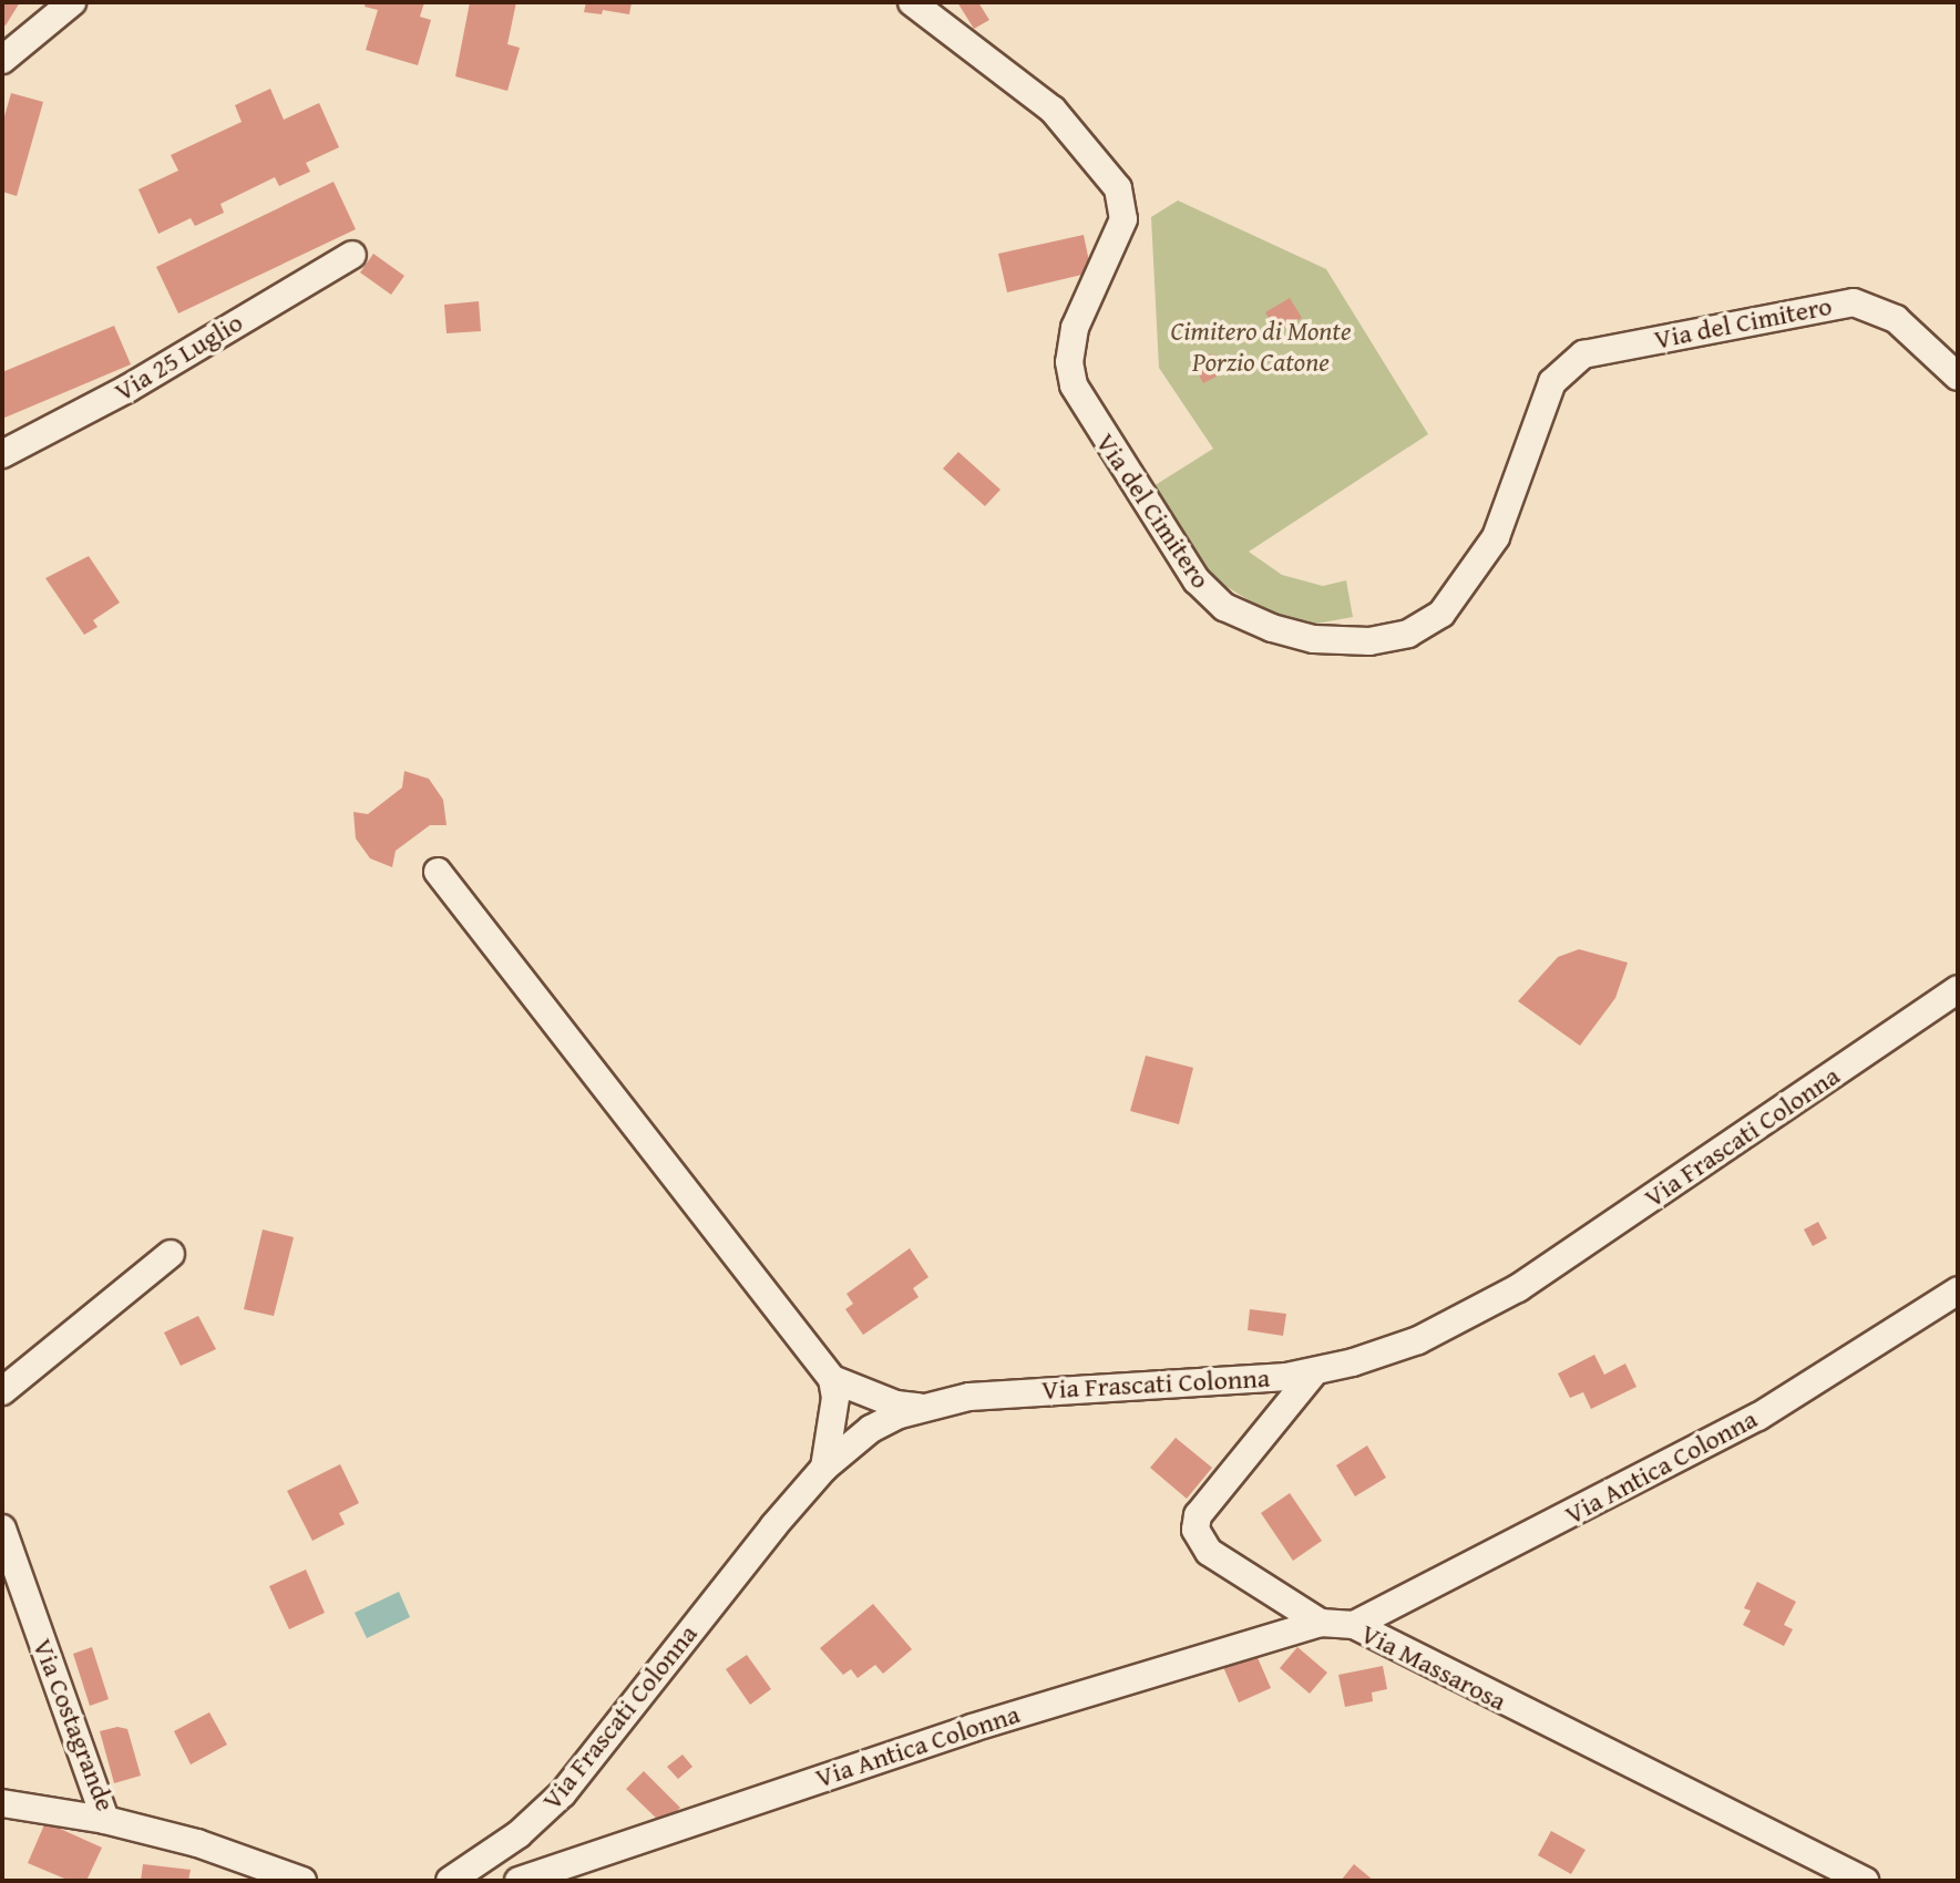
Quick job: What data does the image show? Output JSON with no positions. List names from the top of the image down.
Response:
{
  "streets": {
    "street": [
      "Via del Cimitero",
      "Via 25 Luglio",
      "Via Frascati Colonna",
      "Via Antica Colonna",
      "Via Massarosa",
      "Via Costagrande"
    ]
  },
  "crossings": [
    ["Via Frascati Colonna", "Via Massarosa"],
    ["Via Antica Colonna", "Via Massarosa"]
  ],
  "parks": ["Cimitero di Monte Porzio Catone"]
}
